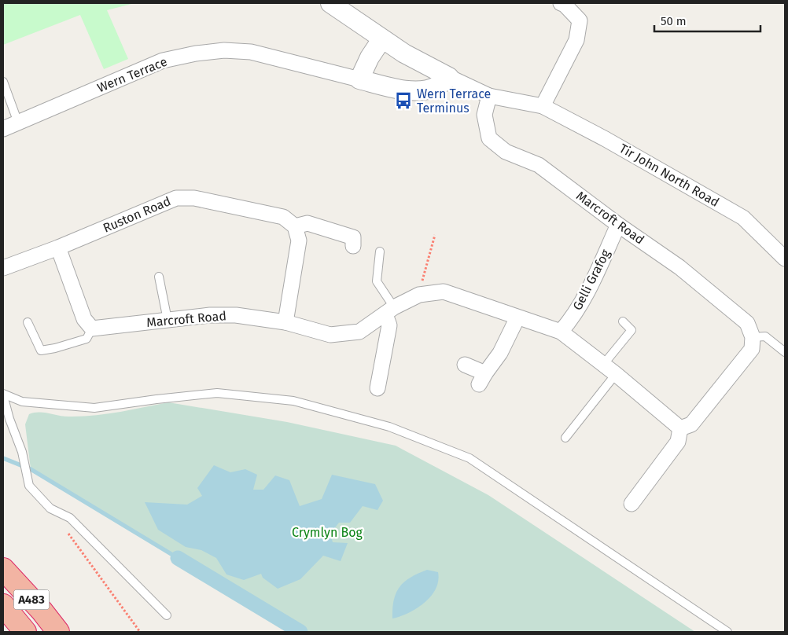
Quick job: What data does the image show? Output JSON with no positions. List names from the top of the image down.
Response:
{
  "streets": {
    "highway": ["A483"],
    "street": [
      "Wern Terrace",
      "Tir John North Road",
      "Ruston Road",
      "Marcroft Road",
      "Gelli Grafog"
    ]
  },
  "crossings": [
    ["Wern Terrace", "Tir John North Road"],
    ["Tir John North Road", "Marcroft Road"],
    ["Marcroft Road", "Gelli Grafog"]
  ],
  "parks": ["Crymlyn Bog"],
  "places": {
    "bus stop": ["Wern Terrace Terminus"]
  },
  "scale_bar": "50 m"
}
